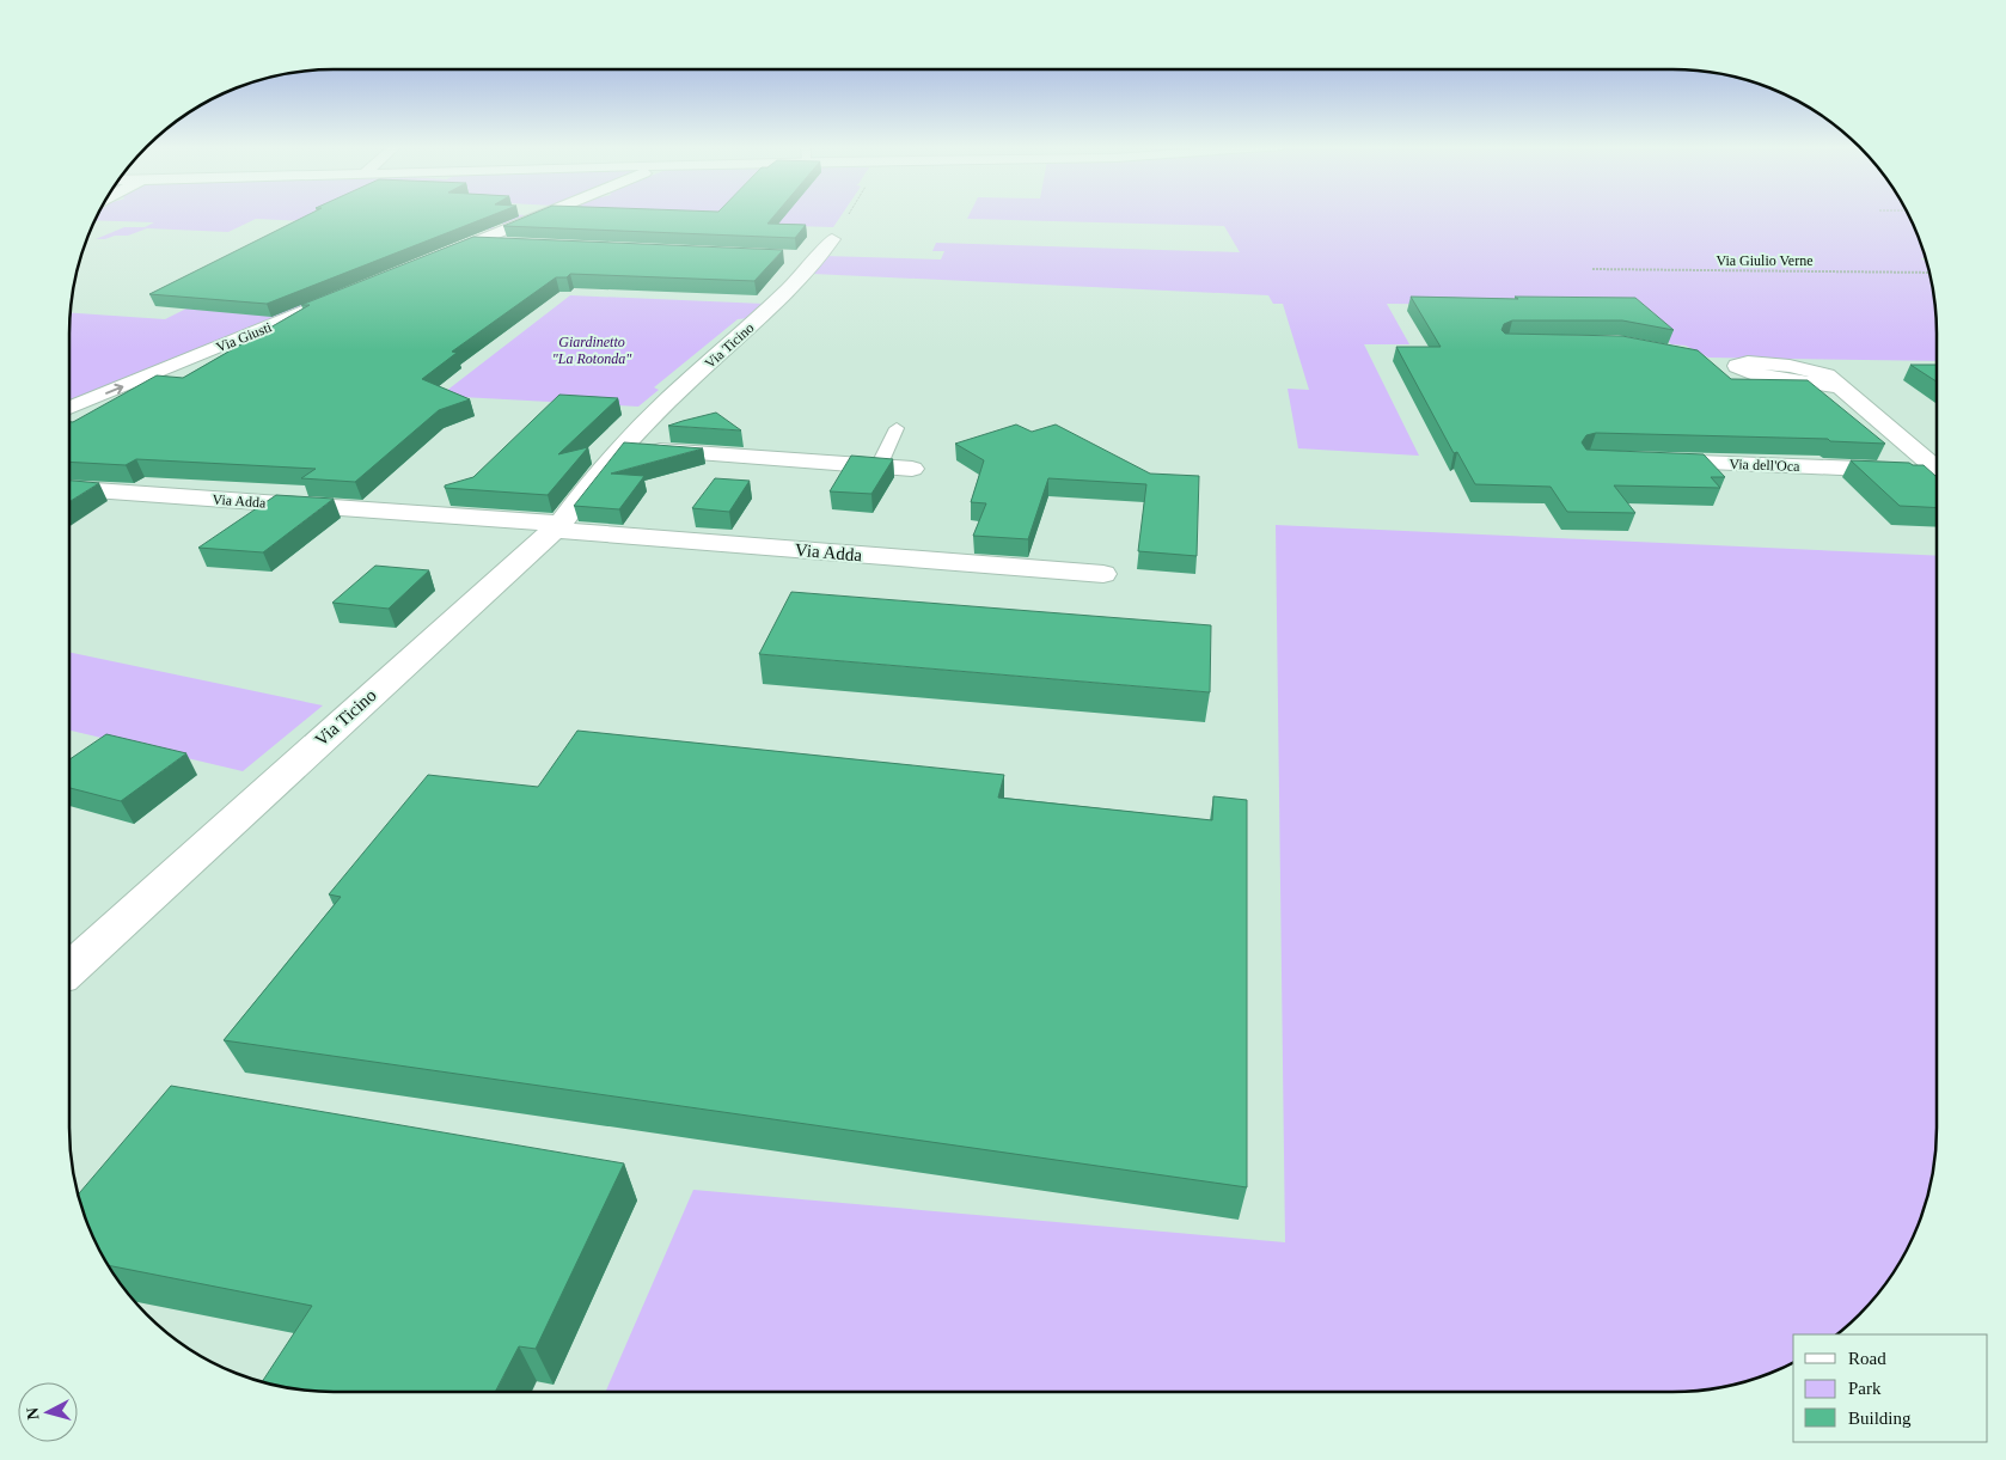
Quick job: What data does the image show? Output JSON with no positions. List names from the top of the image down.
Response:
{
  "streets": {
    "street": [
      "Via Giusti",
      "Via Ticino",
      "Via dell'Oca",
      "Via Adda"
    ],
    "path": ["Via Giulio Verne"]
  },
  "crossings": [
    ["Via Ticino", "Via Adda"]
  ],
  "one_way": ["Via Giusti"],
  "parks": ["Giardinetto \"La Rotonda\""],
  "legend": ["Road", "Park", "Building"],
  "north": "left"
}
